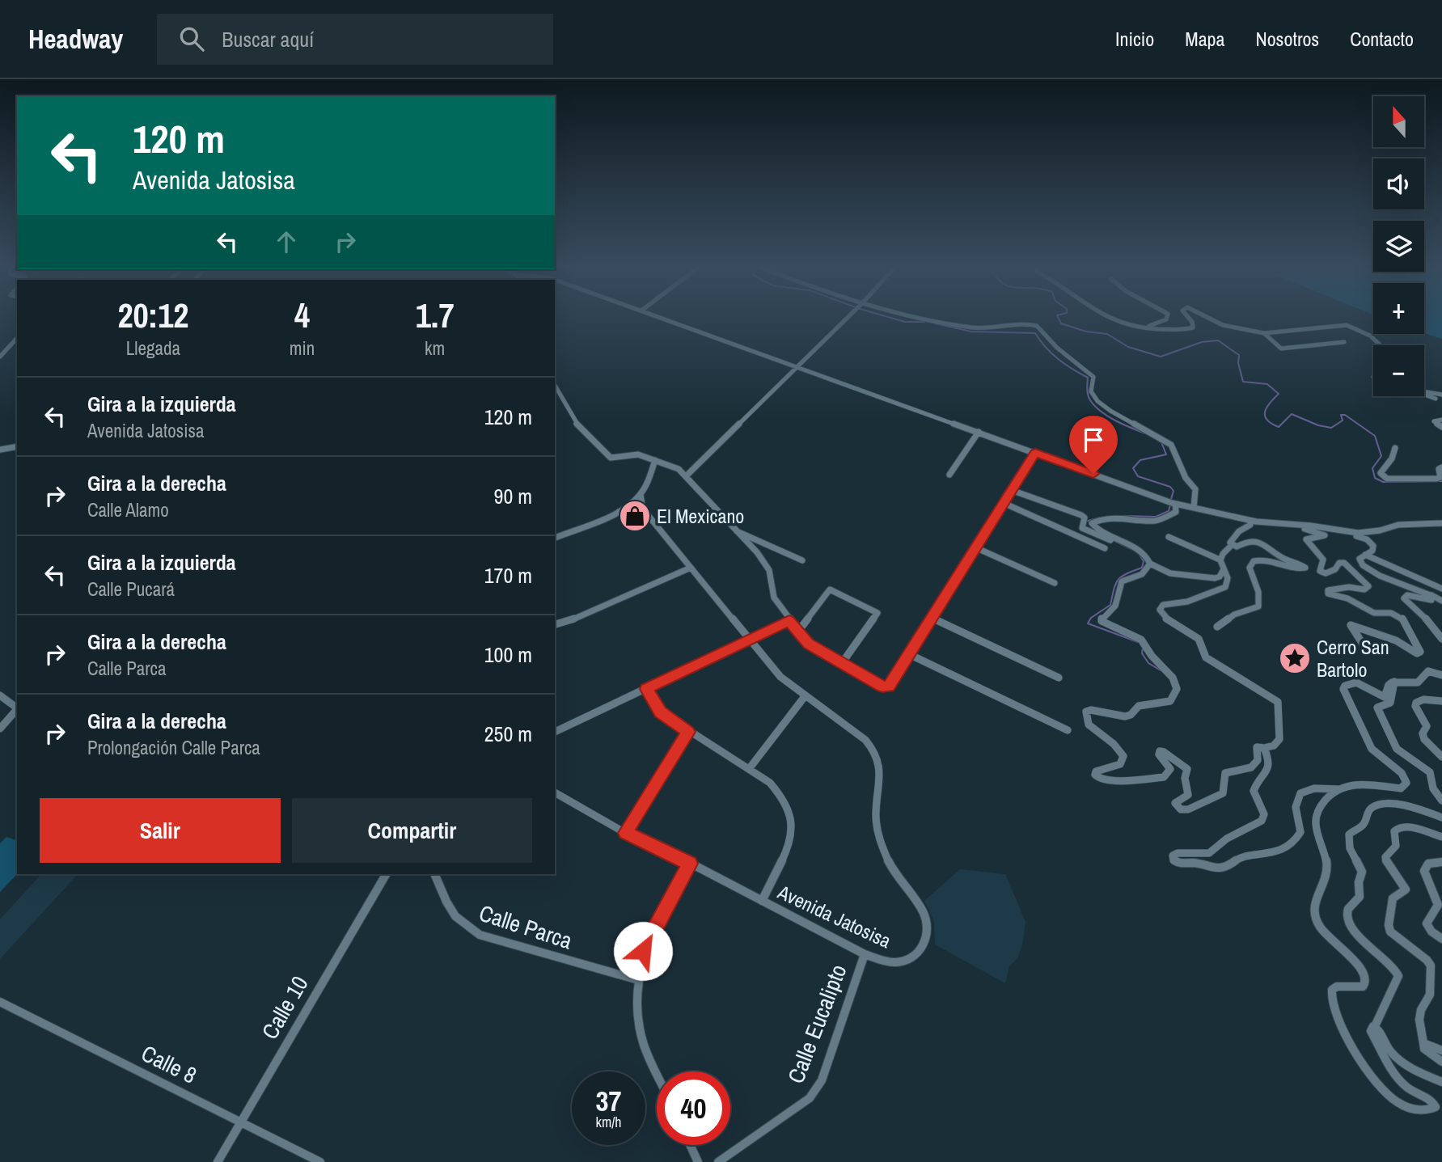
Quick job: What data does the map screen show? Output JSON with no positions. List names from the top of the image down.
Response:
{
  "streets": {
    "street": [
      "Avenida Jatosisa",
      "Calle Parca",
      "Calle 10",
      "Calle Eucalipto",
      "Calle 8"
    ]
  },
  "crossings": [
    ["Avenida Jatosisa", "Calle Eucalipto"],
    ["Calle 10", "Calle 8"]
  ],
  "places": {
    "shop": ["El Mexicano"],
    "place": ["Cerro San Bartolo"]
  },
  "north": "top",
  "page": {
    "header": "Headway",
    "search": "Buscar aquí",
    "nav": [
      "Inicio",
      "Mapa",
      "Nosotros",
      "Contacto"
    ],
    "map_buttons": ["+", "−"],
    "turn": ["120 m", "Avenida Jatosisa"],
    "eta": [
      "20:12",
      "Llegada",
      "4",
      "min",
      "1.7",
      "km"
    ],
    "list": [
      {
        "name": "Gira a la izquierda",
        "note": "Avenida Jatosisa",
        "value": "120 m"
      },
      {
        "name": "Gira a la derecha",
        "note": "Calle Alamo",
        "value": "90 m"
      },
      {
        "name": "Gira a la izquierda",
        "note": "Calle Pucará",
        "value": "170 m"
      },
      {
        "name": "Gira a la derecha",
        "note": "Calle Parca",
        "value": "100 m"
      },
      {
        "name": "Gira a la derecha",
        "note": "Prolongación Calle Parca",
        "value": "250 m"
      }
    ],
    "buttons": ["Salir", "Compartir"],
    "speed": "37 km/h",
    "limit": "40"
  }
}
